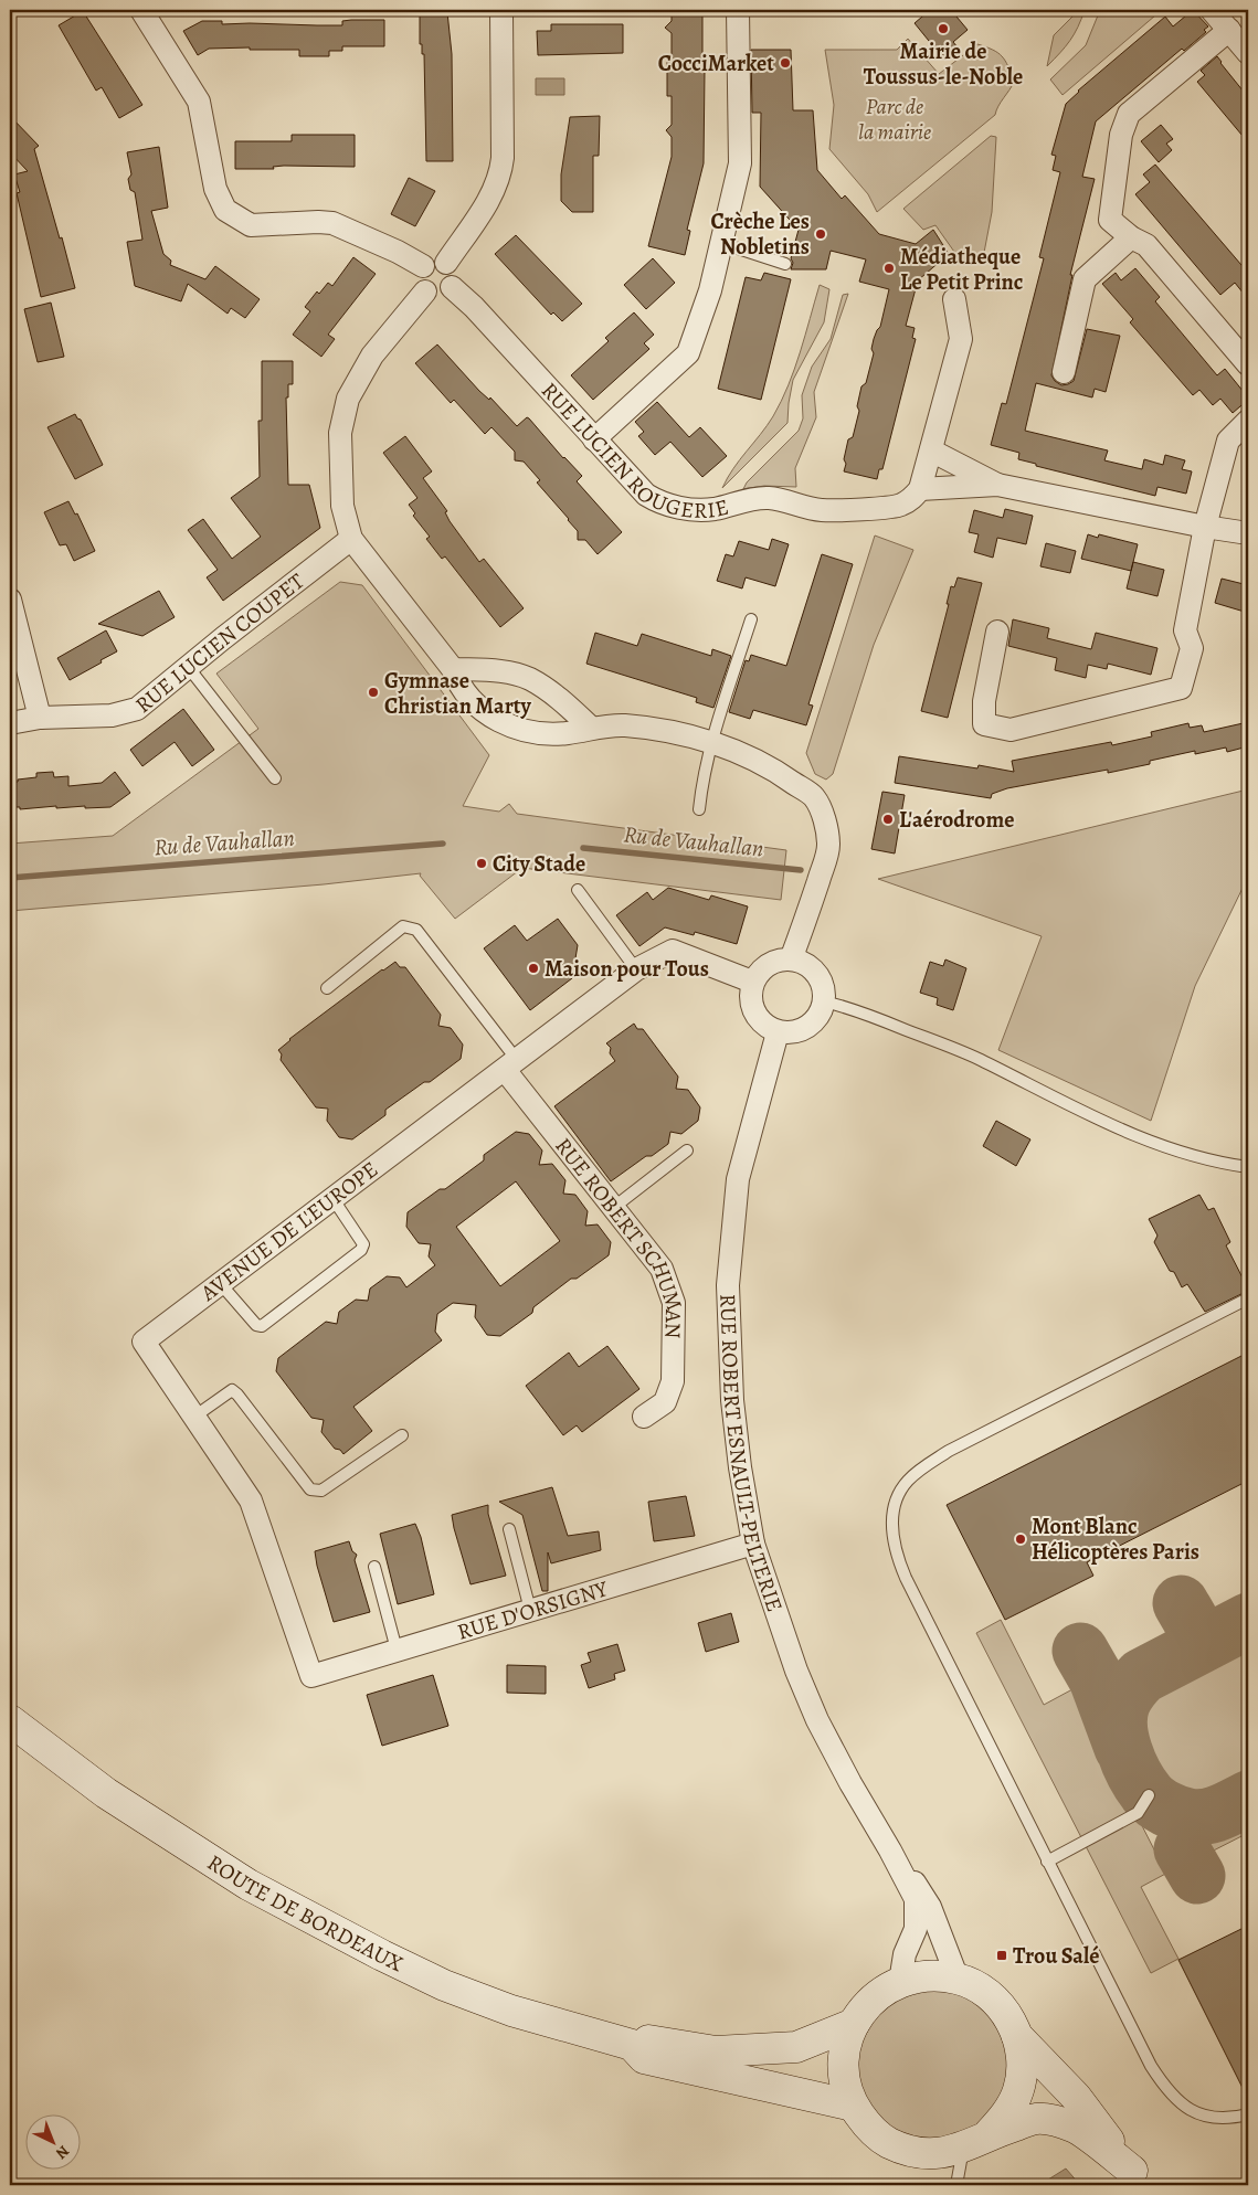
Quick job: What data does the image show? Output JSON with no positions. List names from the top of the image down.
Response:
{
  "streets": {
    "main road": ["ROUTE DE BORDEAUX"],
    "street": [
      "RUE LUCIEN ROUGERIE",
      "RUE LUCIEN COUPET",
      "AVENUE DE L'EUROPE",
      "RUE ROBERT SCHUMAN",
      "RUE ROBERT ESNAULT-PELTERIE",
      "RUE D'ORSIGNY"
    ]
  },
  "crossings": [
    ["AVENUE DE L'EUROPE", "RUE ROBERT SCHUMAN"],
    ["AVENUE DE L'EUROPE", "RUE ROBERT ESNAULT-PELTERIE"],
    ["AVENUE DE L'EUROPE", "RUE D'ORSIGNY"],
    ["RUE ROBERT ESNAULT-PELTERIE", "RUE D'ORSIGNY"],
    ["RUE ROBERT ESNAULT-PELTERIE", "ROUTE DE BORDEAUX"]
  ],
  "water": ["Ru de Vauhallan"],
  "parks": ["Parc de la mairie"],
  "places": {
    "other": [
      "Mairie de Toussus-le-Noble",
      "CocciMarket",
      "Crèche Les Nobletins",
      "Médiatheque Le Petit Princ",
      "Gymnase Christian Marty",
      "L'aérodrome",
      "City Stade",
      "Maison pour Tous",
      "Mont Blanc Hélicoptères Paris"
    ],
    "transit": ["Trou Salé"]
  },
  "north": "bottom right"
}
